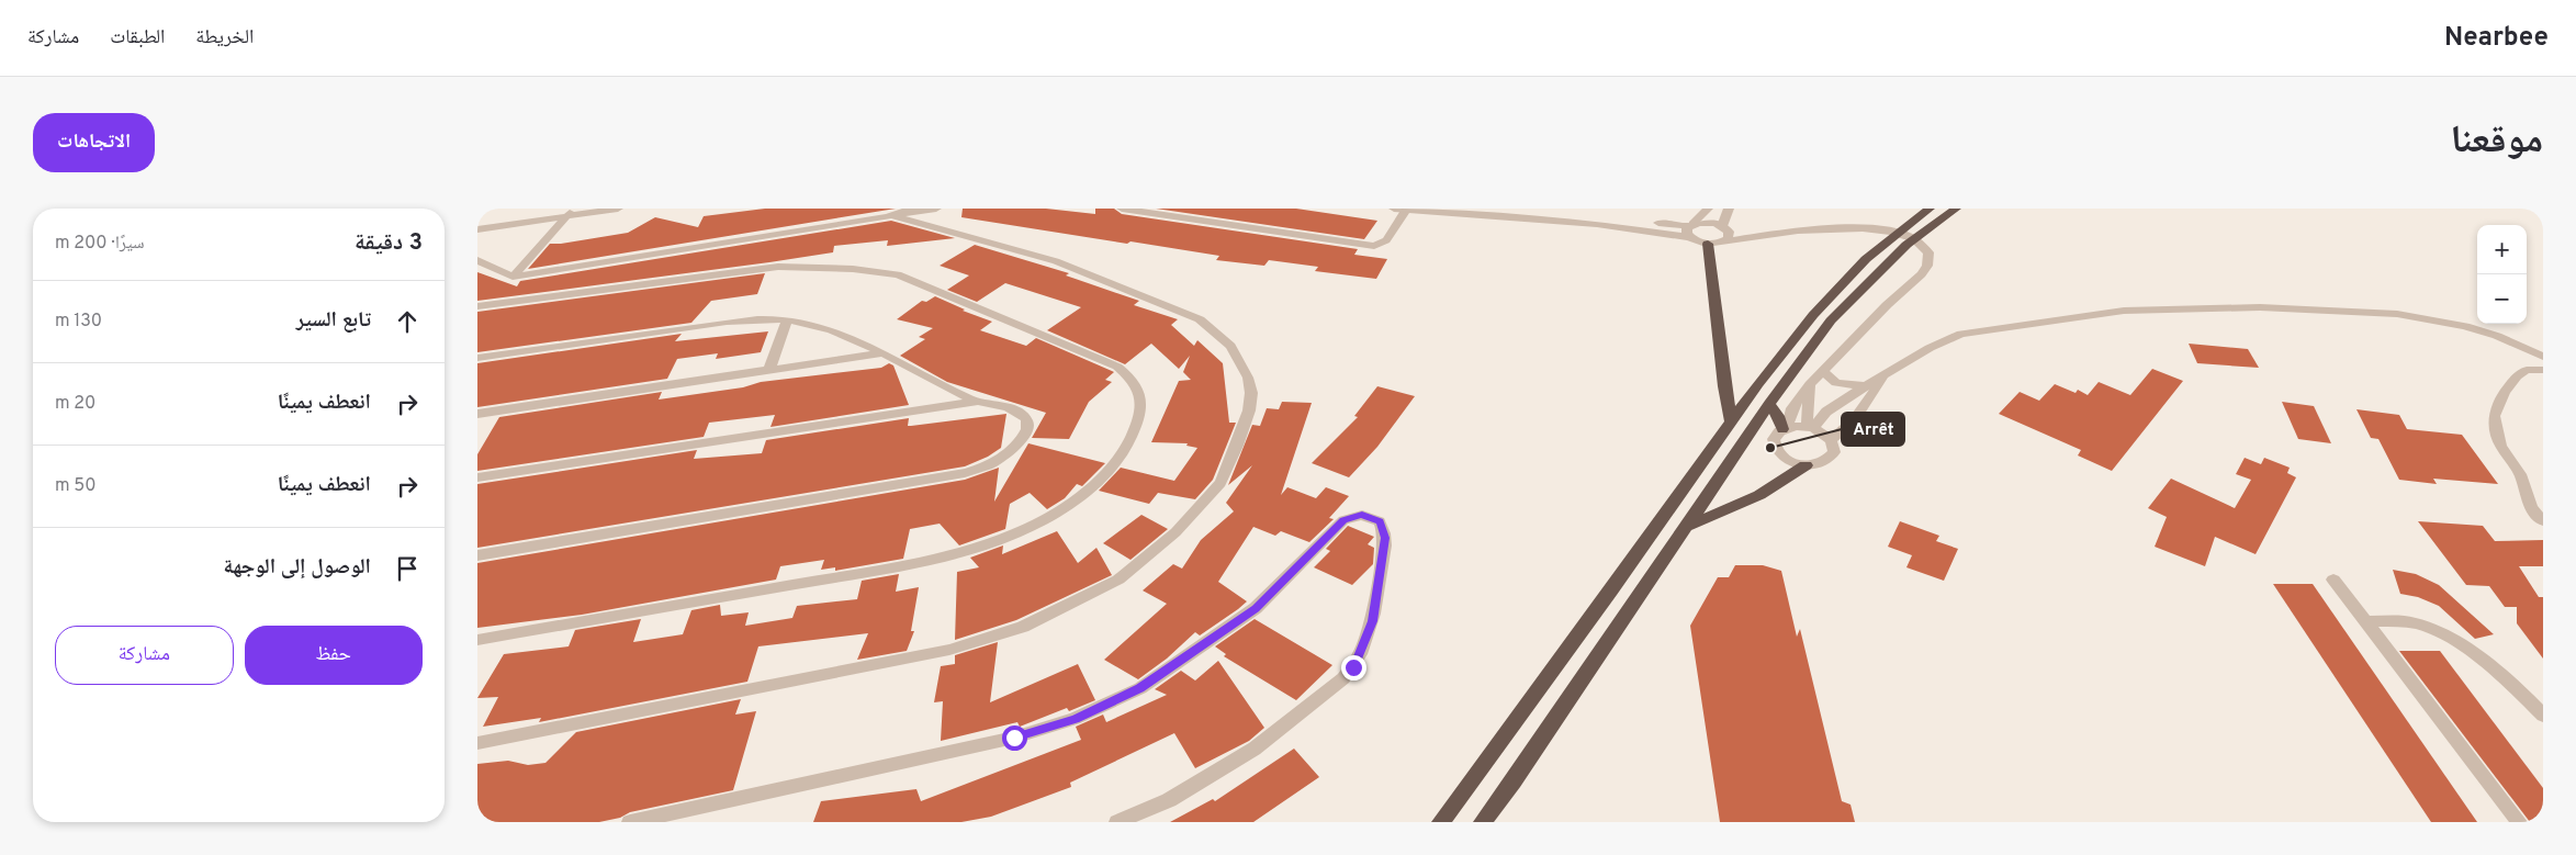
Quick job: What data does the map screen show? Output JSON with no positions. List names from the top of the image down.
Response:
{
  "places": ["Arrêt"],
  "page": {
    "header": "Nearbee",
    "nav": ["الخريطة", "الطبقات", "مشاركة"],
    "title": "موقعنا",
    "buttons": [
      "الاتجاهات",
      ["حفظ", "مشاركة"]
    ],
    "heading": ["3 دقيقة", "سيرًا · 200 m"],
    "map_buttons": ["+", "−"],
    "list": [
      ["تابع السير", "130 m"],
      ["انعطف يمينًا", "20 m"],
      ["انعطف يمينًا", "50 m"],
      "الوصول إلى الوجهة"
    ]
  }
}
